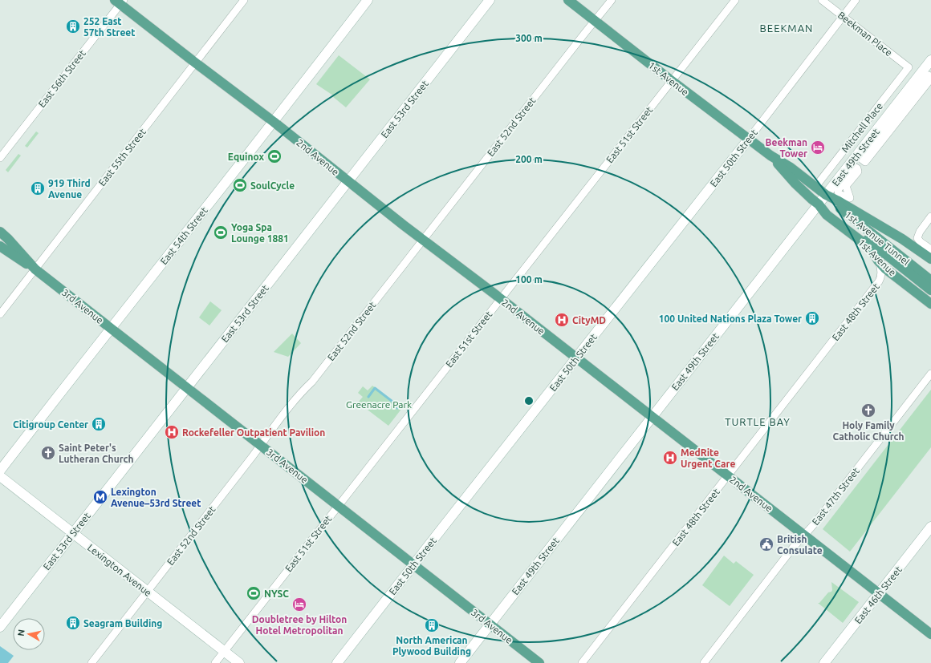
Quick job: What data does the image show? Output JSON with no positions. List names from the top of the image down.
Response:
{
  "streets": {
    "main road": [
      "1st Avenue",
      "East 53rd Street",
      "2nd Avenue",
      "East 49th Street",
      "East 50th Street",
      "East 54th Street",
      "1st Avenue Tunnel",
      "3rd Avenue",
      "Lexington Avenue",
      "East 46th Street"
    ],
    "street": [
      "Beekman Place",
      "East 56th Street",
      "East 52nd Street",
      "Mitchell Place",
      "East 51st Street",
      "East 55th Street",
      "East 48th Street",
      "East 47th Street"
    ]
  },
  "crossings": [
    ["Beekman Place", "Mitchell Place"],
    ["Beekman Place", "East 50th Street"],
    ["East 56th Street", "2nd Avenue"],
    ["1st Avenue", "East 52nd Street"],
    ["1st Avenue", "Mitchell Place"],
    ["1st Avenue", "East 51st Street"],
    ["1st Avenue", "East 49th Street"],
    ["1st Avenue", "East 50th Street"],
    ["1st Avenue", "1st Avenue Tunnel"],
    ["1st Avenue", "East 48th Street"],
    ["East 53rd Street", "2nd Avenue"],
    ["East 53rd Street", "3rd Avenue"],
    ["East 53rd Street", "Lexington Avenue"],
    ["East 52nd Street", "2nd Avenue"],
    ["East 52nd Street", "3rd Avenue"],
    ["East 52nd Street", "Lexington Avenue"],
    ["East 51st Street", "2nd Avenue"],
    ["East 51st Street", "3rd Avenue"],
    ["East 51st Street", "Lexington Avenue"],
    ["East 55th Street", "2nd Avenue"],
    ["East 55th Street", "3rd Avenue"],
    ["2nd Avenue", "East 49th Street"],
    ["2nd Avenue", "East 50th Street"],
    ["2nd Avenue", "East 54th Street"],
    ["2nd Avenue", "East 48th Street"],
    ["2nd Avenue", "East 47th Street"],
    ["2nd Avenue", "East 46th Street"],
    ["East 49th Street", "1st Avenue Tunnel"],
    ["East 49th Street", "3rd Avenue"],
    ["East 50th Street", "3rd Avenue"],
    ["East 54th Street", "3rd Avenue"]
  ],
  "districts": ["BEEKMAN", "TURTLE BAY"],
  "parks": ["Greenacre Park"],
  "places": {
    "building": [
      "252 East 57th Street",
      "919 Third Avenue",
      "100 United Nations Plaza Tower",
      "Citigroup Center",
      "Seagram Building",
      "North American Plywood Building"
    ],
    "hotel": ["Beekman Tower", "Doubletree by Hilton Hotel Metropolitan"],
    "sports": [
      "Equinox",
      "SoulCycle",
      "Yoga Spa Lounge 1881",
      "NYSC"
    ],
    "hospital": ["CityMD", "Rockefeller Outpatient Pavilion", "MedRite Urgent Care"],
    "church": ["Holy Family Catholic Church", "Saint Peter's Lutheran Church"],
    "metro station": ["Lexington Avenue–53rd Street"],
    "public building": ["British Consulate"]
  },
  "north": "left",
  "rings": ["300 m", "200 m", "100 m"]
}
